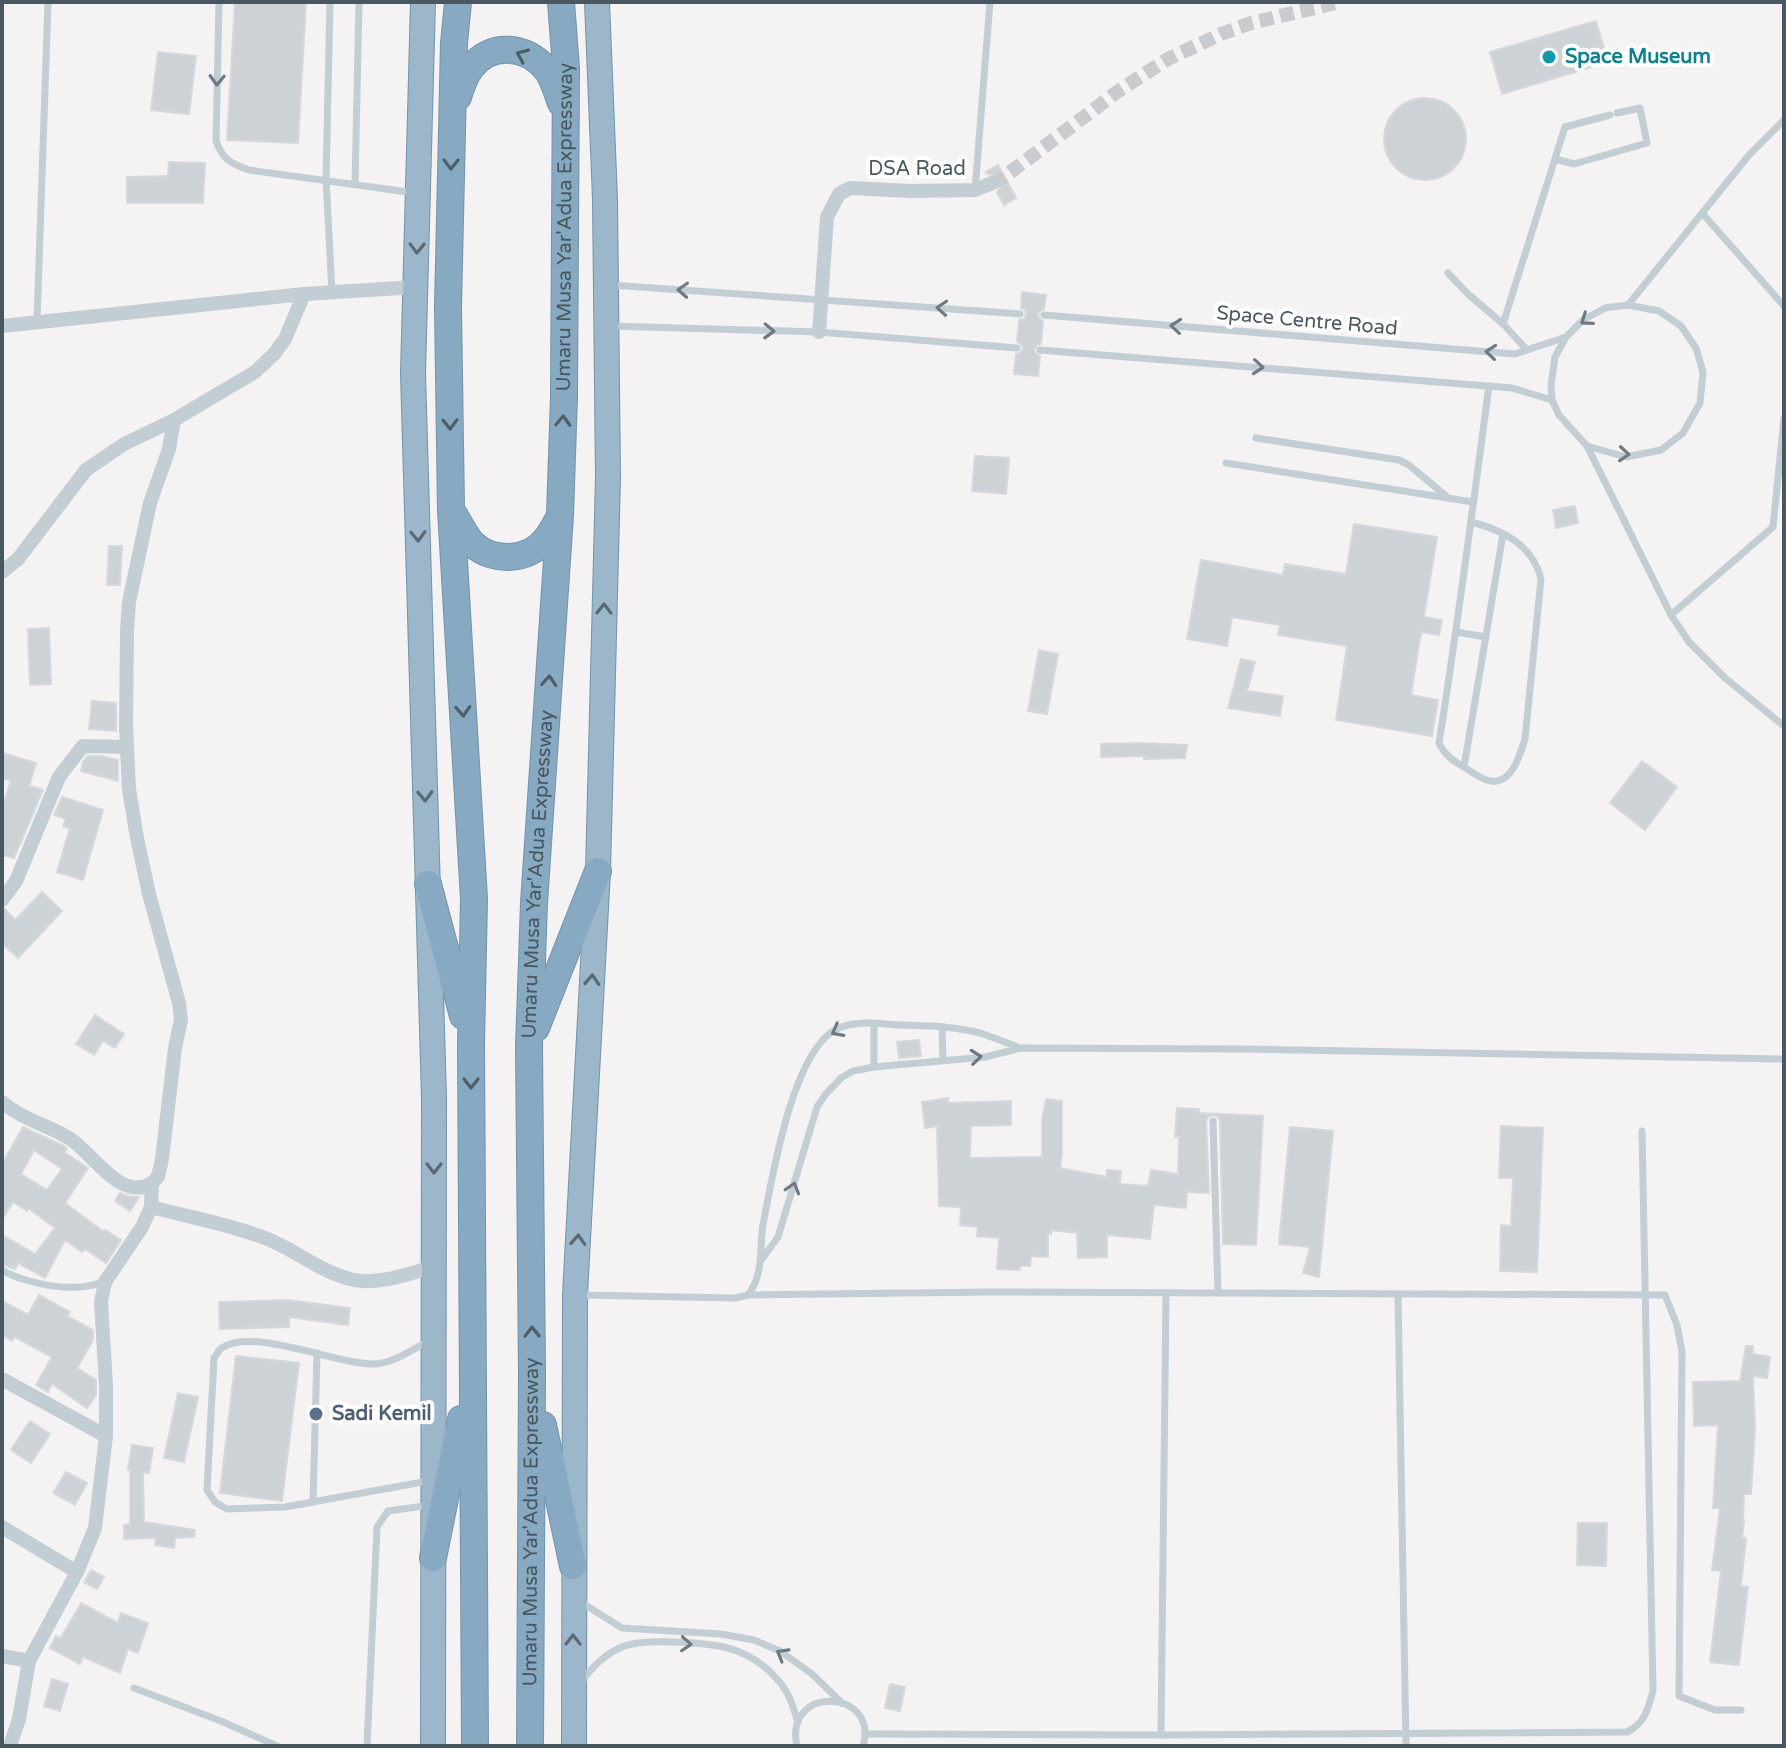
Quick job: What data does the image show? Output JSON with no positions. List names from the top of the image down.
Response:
{
  "streets": {
    "highway": ["Umaru Musa Yar'Adua Expressway"],
    "street": ["DSA Road"],
    "lane": ["Space Centre Road"]
  },
  "places": ["Space Museum", "Sadi Kemil"]
}
